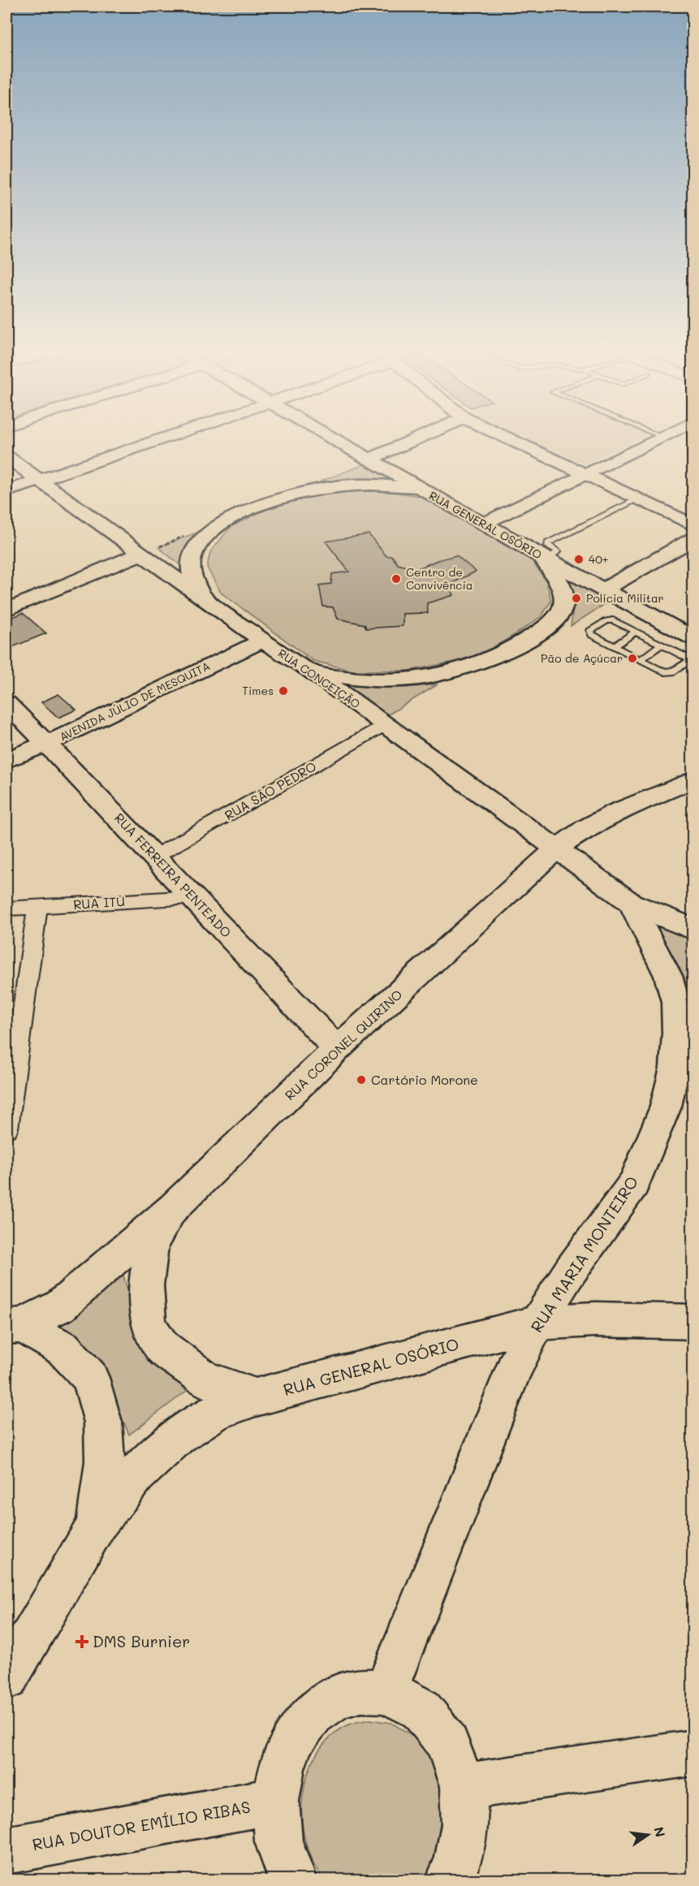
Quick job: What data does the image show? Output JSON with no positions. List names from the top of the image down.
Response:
{
  "streets": {
    "main road": [
      "RUA GENERAL OSÓRIO",
      "RUA CONCEIÇÃO",
      "AVENIDA JÚLIO DE MESQUITA",
      "RUA FERREIRA PENTEADO",
      "RUA CORONEL QUIRINO",
      "RUA MARIA MONTEIRO",
      "RUA DOUTOR EMÍLIO RIBAS"
    ],
    "street": ["RUA SÃO PEDRO", "RUA ITU"]
  },
  "crossings": [
    ["RUA GENERAL OSÓRIO", "RUA MARIA MONTEIRO"],
    ["RUA CONCEIÇÃO", "AVENIDA JÚLIO DE MESQUITA"],
    ["RUA CONCEIÇÃO", "RUA SÃO PEDRO"],
    ["RUA CONCEIÇÃO", "RUA CORONEL QUIRINO"],
    ["RUA CONCEIÇÃO", "RUA MARIA MONTEIRO"],
    ["AVENIDA JÚLIO DE MESQUITA", "RUA FERREIRA PENTEADO"],
    ["RUA SÃO PEDRO", "RUA FERREIRA PENTEADO"],
    ["RUA FERREIRA PENTEADO", "RUA ITU"],
    ["RUA FERREIRA PENTEADO", "RUA CORONEL QUIRINO"]
  ],
  "places": {
    "other": [
      "40+",
      "Centro de Convivência",
      "Polícia Militar",
      "Pão de Açúcar",
      "Times",
      "Cartório Morone"
    ],
    "health": ["DMS Burnier"]
  },
  "north": "right"
}
